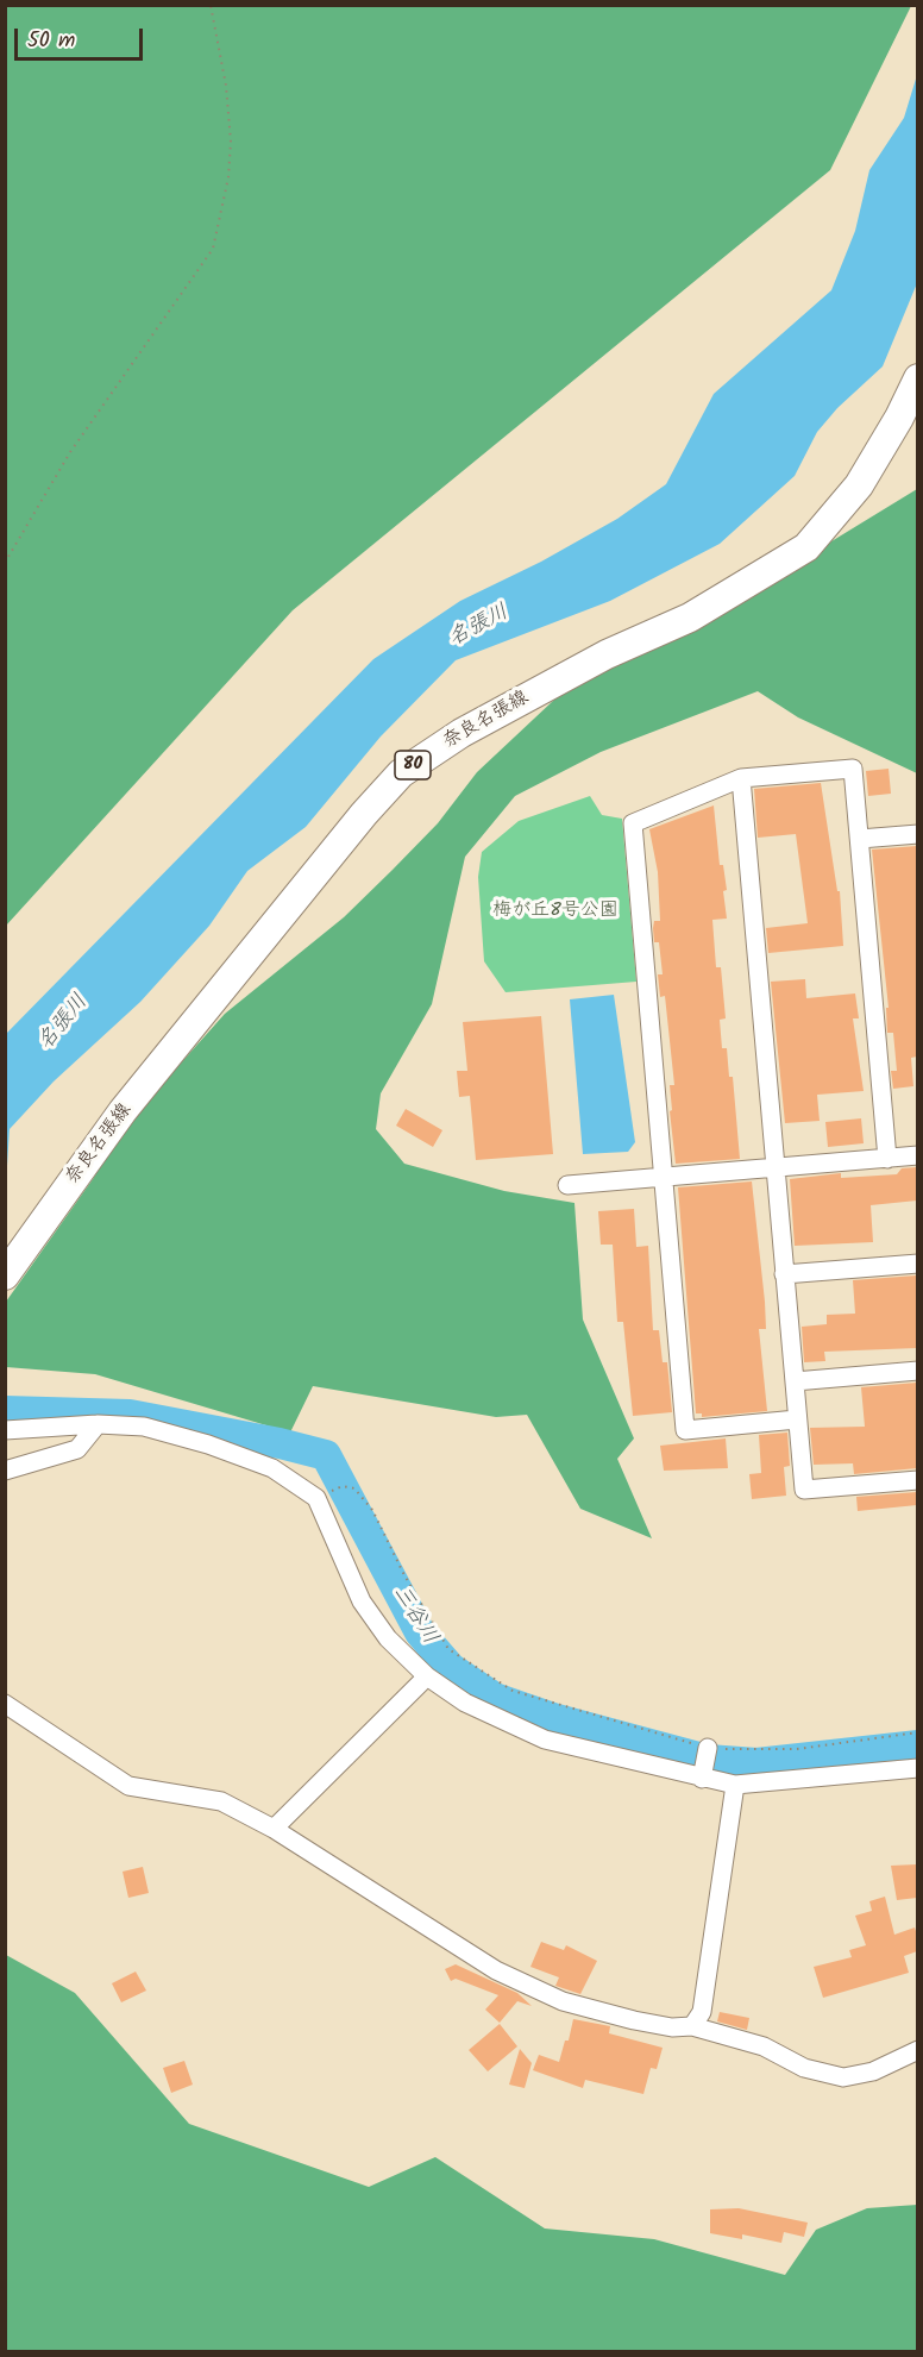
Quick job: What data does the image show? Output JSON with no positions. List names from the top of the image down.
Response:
{
  "streets": {
    "main road": ["奈良名張線", "80"]
  },
  "water": ["名張川", "三谷川"],
  "parks": ["梅が丘8号公園"],
  "scale_bar": "50 m"
}
